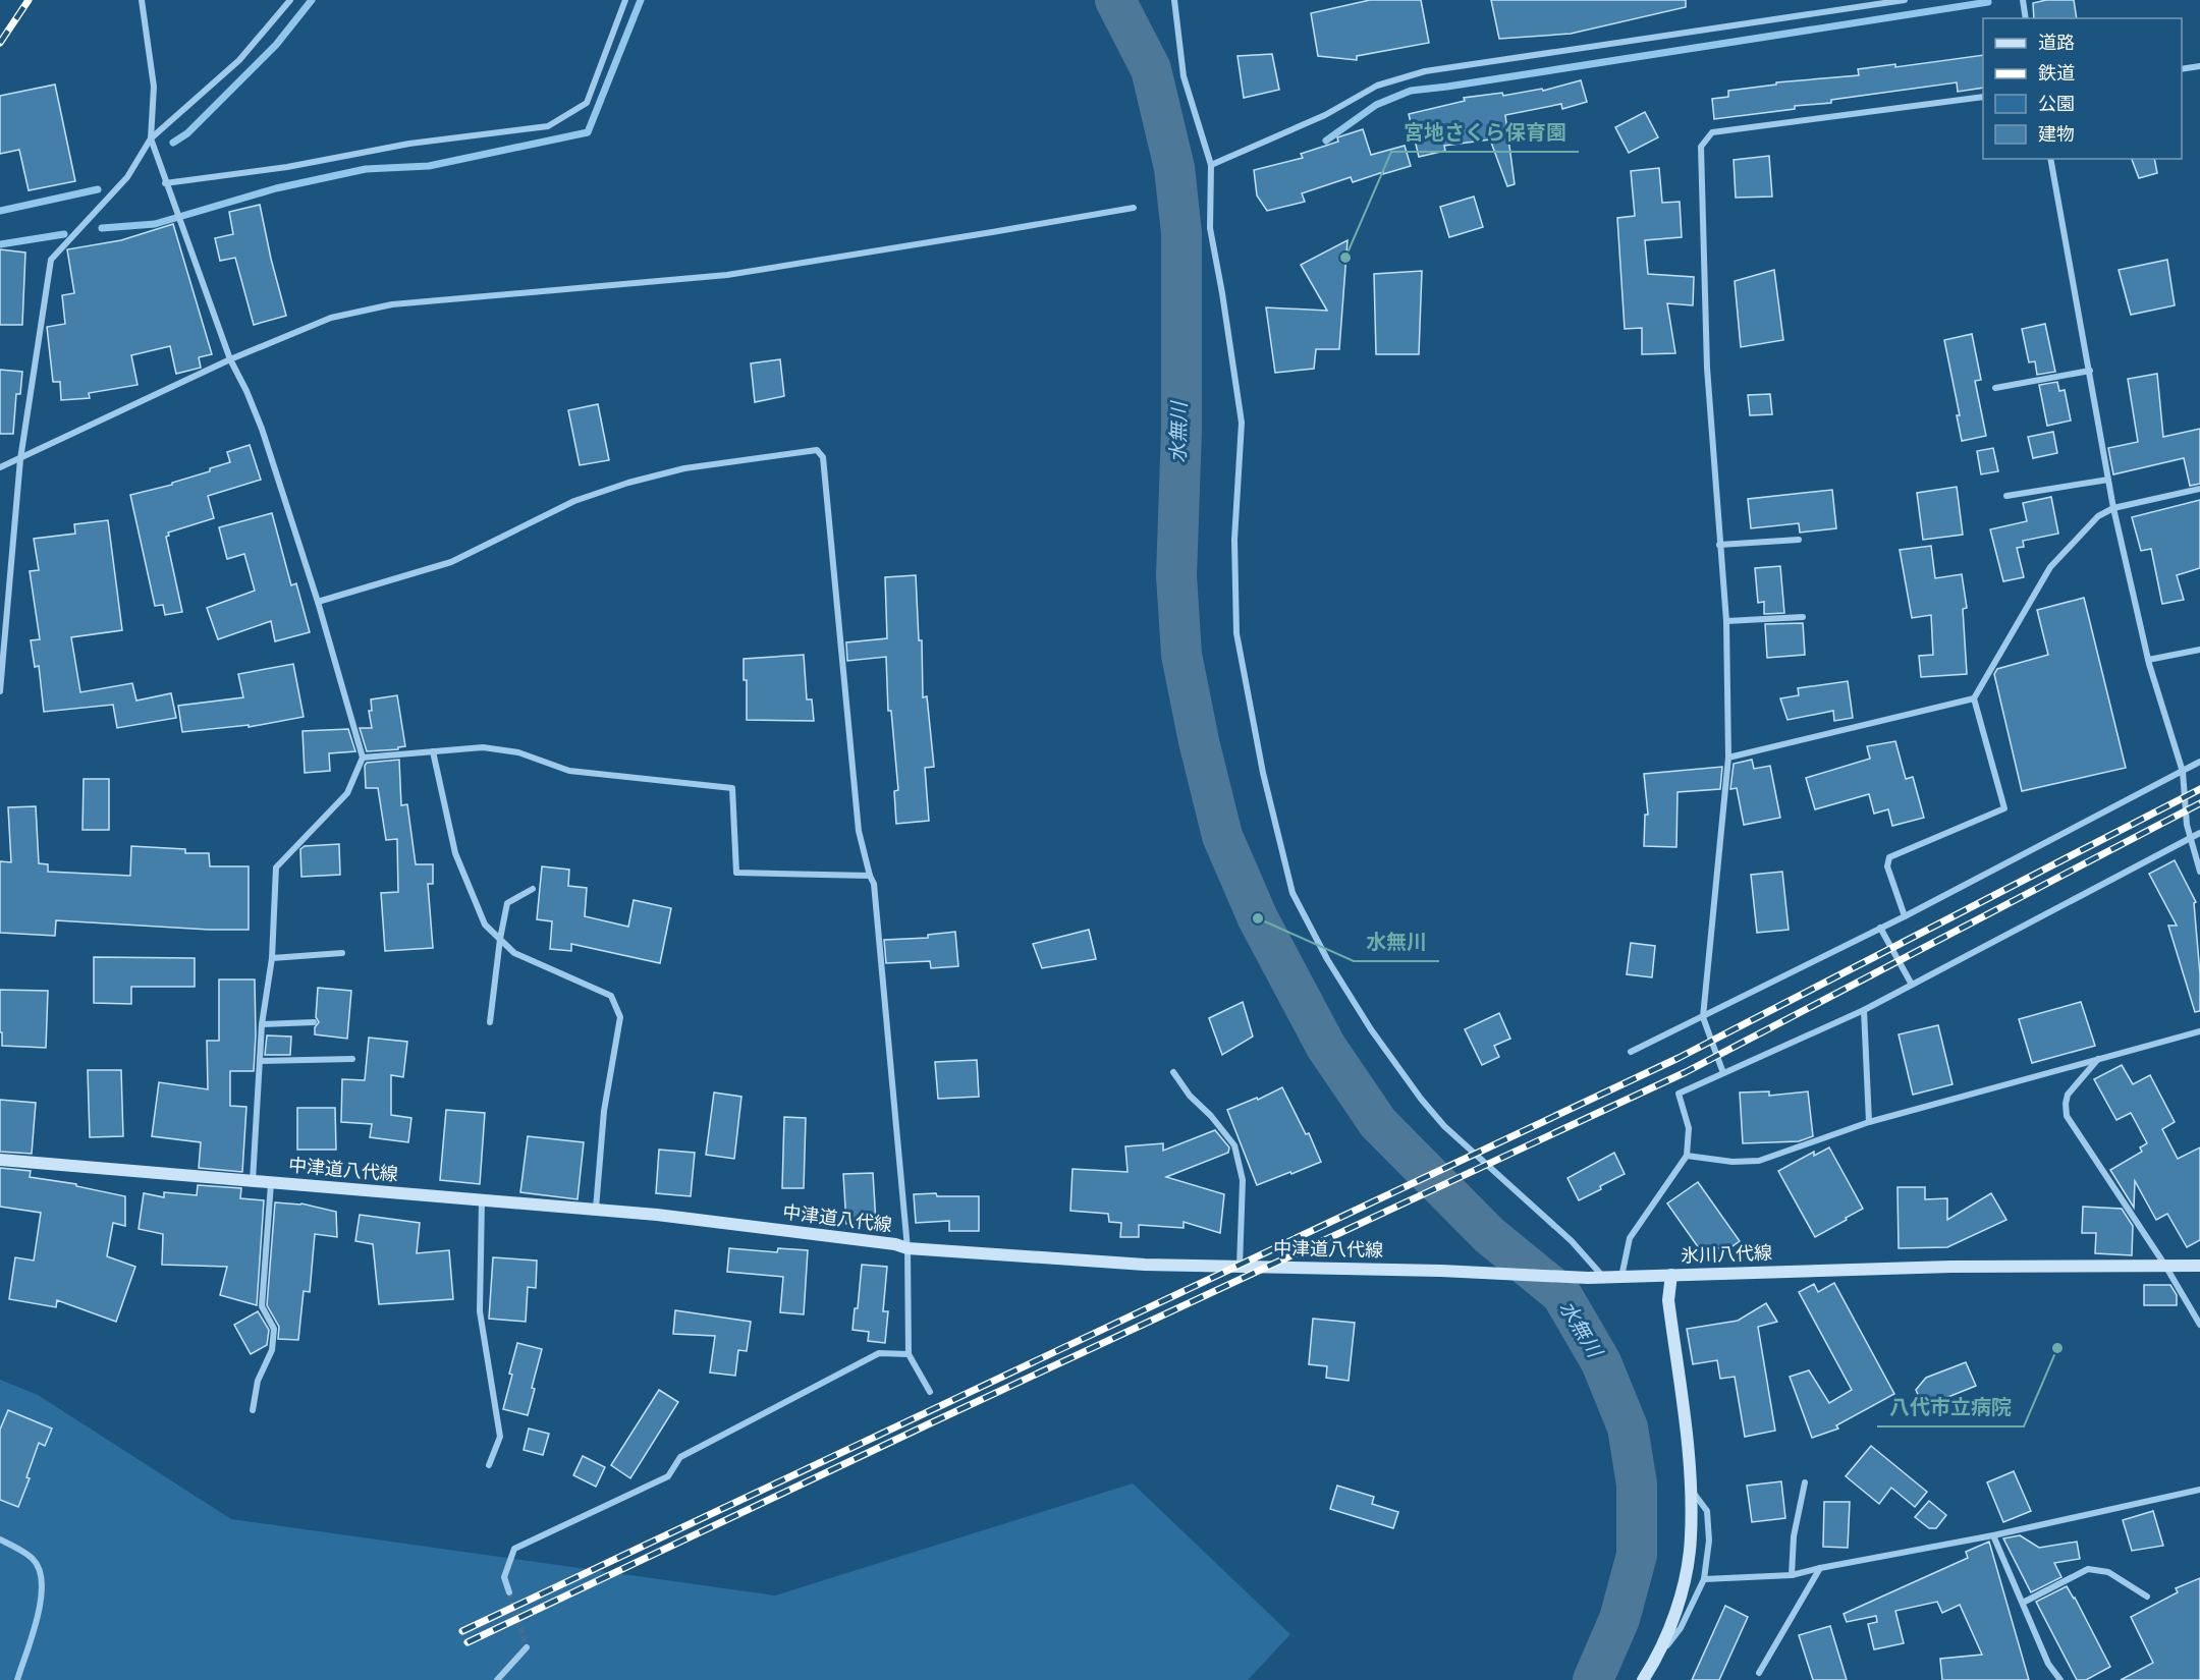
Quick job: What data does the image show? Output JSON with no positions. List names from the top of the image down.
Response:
{
  "streets": {
    "main road": ["中津道八代線", "氷川八代線"]
  },
  "crossings": [
    ["中津道八代線", "氷川八代線"]
  ],
  "water": ["水無川"],
  "places": ["宮地さくら保育園", "水無川", "八代市立病院"],
  "legend": [
    "道路",
    "鉄道",
    "公園",
    "建物"
  ]
}
